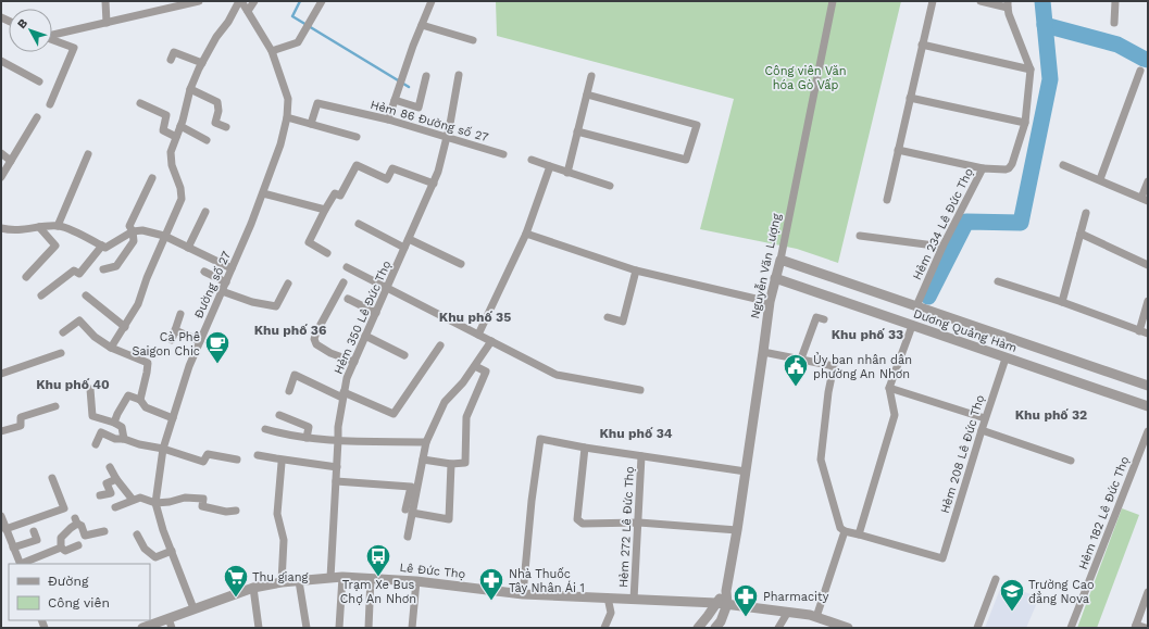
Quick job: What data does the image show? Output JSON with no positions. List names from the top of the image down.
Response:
{
  "streets": {
    "street": [
      "Hẻm 86 Đường số 27",
      "Hẻm 234 Lê Đức Thọ",
      "Nguyễn Văn Lượng",
      "Đường số 27",
      "Hẻm 350 Lê Đức Thọ",
      "Dương Quảng Hàm",
      "Hẻm 208 Lê Đức Thọ",
      "Hẻm 182 Lê Đức Thọ",
      "Hẻm 272 Lê Đức Thọ",
      "Lê Đức Thọ"
    ]
  },
  "crossings": [
    ["Hẻm 86 Đường số 27", "Hẻm 350 Lê Đức Thọ"],
    ["Hẻm 234 Lê Đức Thọ", "Dương Quảng Hàm"],
    ["Nguyễn Văn Lượng", "Dương Quảng Hàm"],
    ["Nguyễn Văn Lượng", "Lê Đức Thọ"],
    ["Đường số 27", "Lê Đức Thọ"],
    ["Hẻm 350 Lê Đức Thọ", "Lê Đức Thọ"],
    ["Dương Quảng Hàm", "Hẻm 208 Lê Đức Thọ"],
    ["Hẻm 272 Lê Đức Thọ", "Lê Đức Thọ"]
  ],
  "districts": [
    "Khu phố 35",
    "Khu phố 36",
    "Khu phố 33",
    "Khu phố 40",
    "Khu phố 32",
    "Khu phố 34"
  ],
  "parks": ["Công viên Văn hóa Gò Vấp"],
  "places": {
    "cafe": ["Cà Phê Saigon Chic"],
    "public building": ["Ủy ban nhân dân phường An Nhơn"],
    "bus stop": ["Trạm Xe Bus Chợ An Nhơn"],
    "supermarket": ["Thu giang"],
    "pharmacy": ["Nhà Thuốc Tây Nhân Ái 1", "Pharmacity"],
    "school or university": ["Trường Cao đẳng Nova"]
  },
  "legend": ["Đường", "Công viên"],
  "north": "top left"
}
